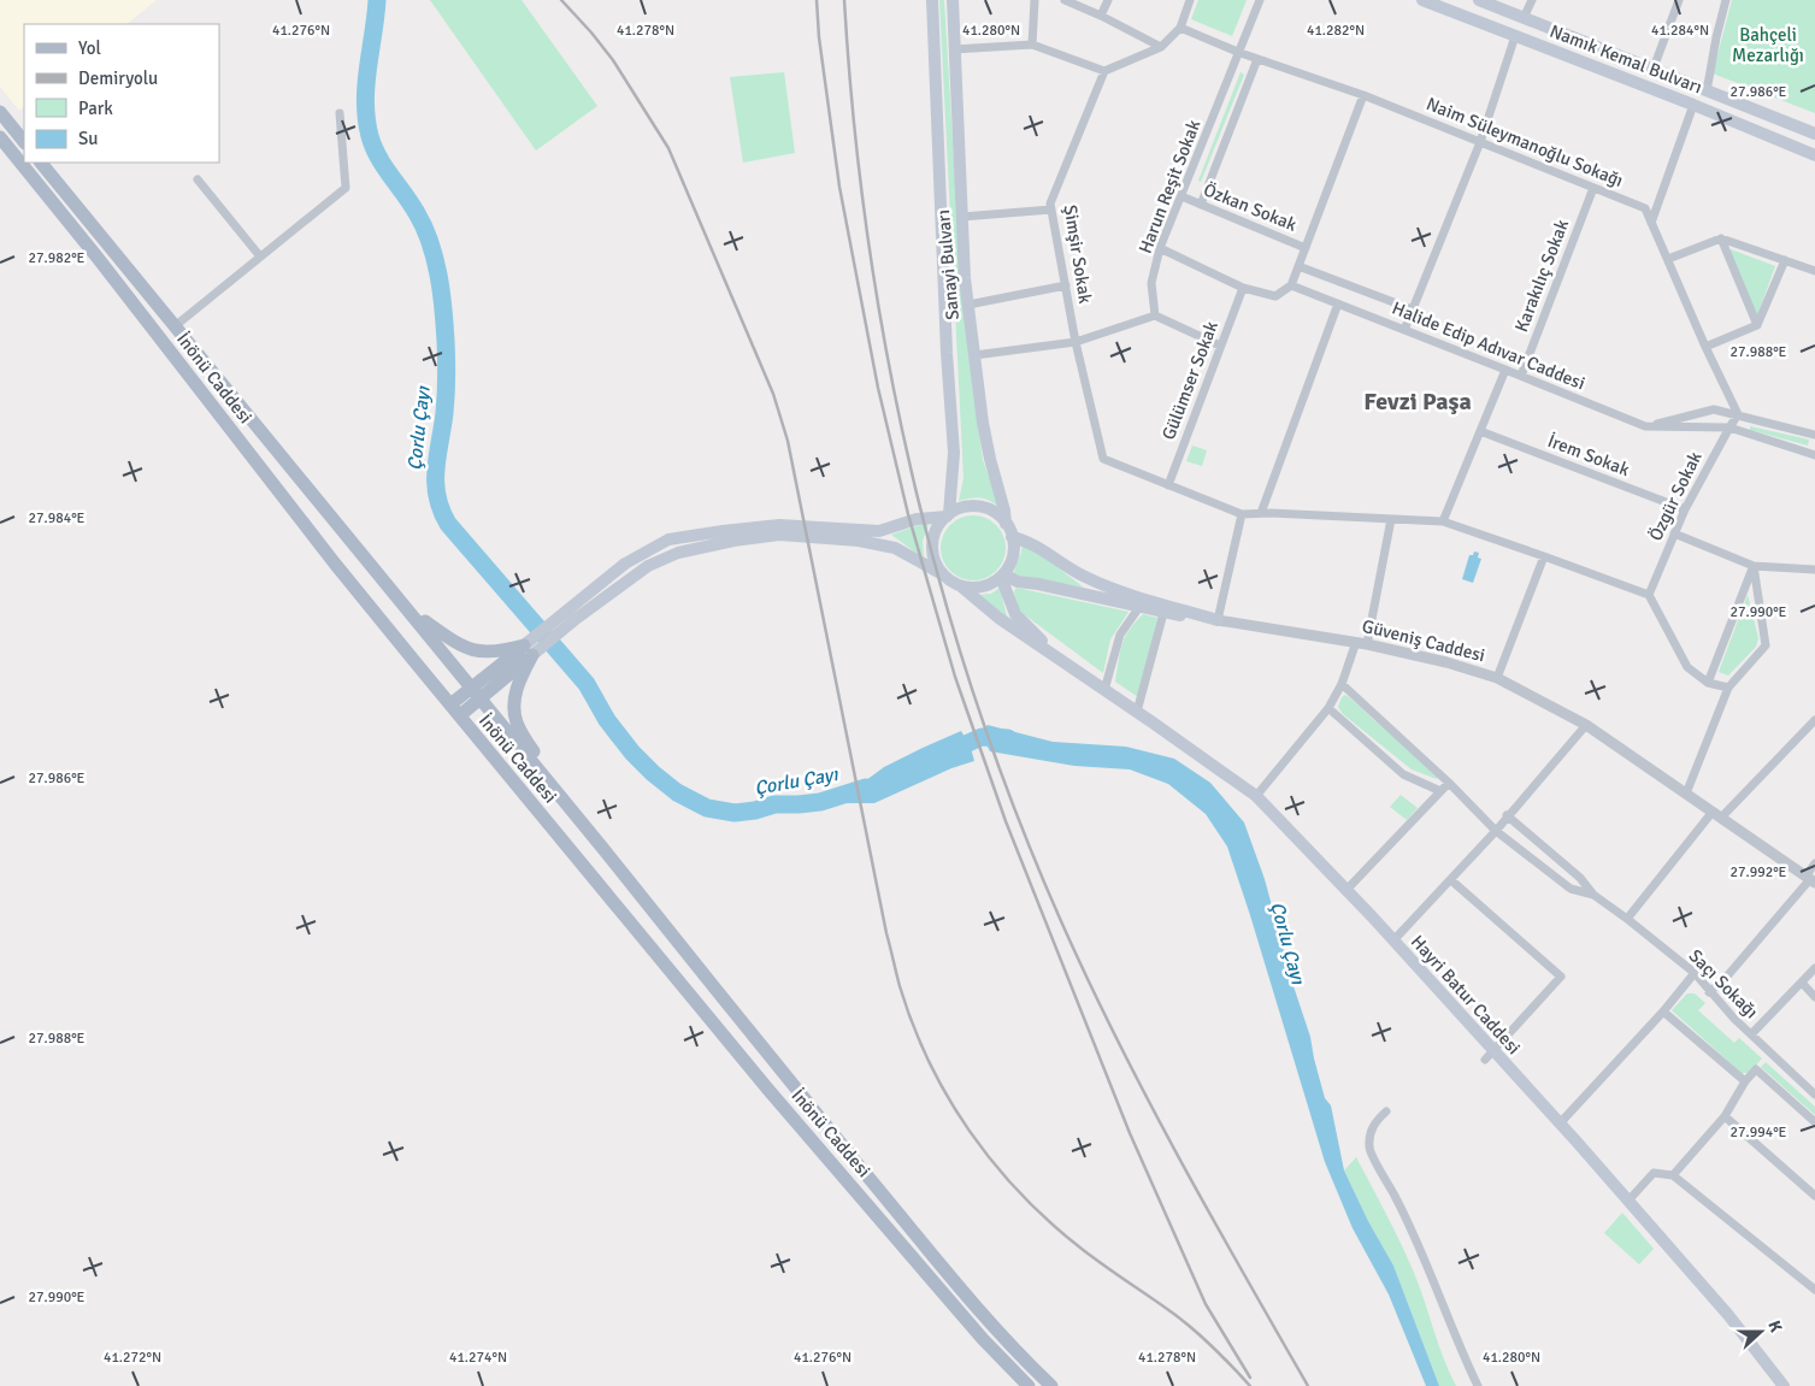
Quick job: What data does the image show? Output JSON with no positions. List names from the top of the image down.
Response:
{
  "streets": {
    "main road": [
      "Namık Kemal Bulvarı",
      "Sanayi Bulvarı",
      "İnönü Caddesi",
      "Güveniş Caddesi",
      "Hayri Batur Caddesi"
    ],
    "street": [
      "Naim Süleymanoğlu Sokağı",
      "Harun Reşit Sokak",
      "Özkan Sokak",
      "Şimşir Sokak",
      "Karakılıç Sokak",
      "Halide Edip Adıvar Caddesi",
      "Gülümser Sokak",
      "İrem Sokak",
      "Özgür Sokak",
      "Saçı Sokağı"
    ]
  },
  "crossings": [
    ["Naim Süleymanoğlu Sokağı", "Harun Reşit Sokak"],
    ["Naim Süleymanoğlu Sokağı", "Karakılıç Sokak"],
    ["Naim Süleymanoğlu Sokağı", "Özgür Sokak"],
    ["Harun Reşit Sokak", "Özkan Sokak"],
    ["Şimşir Sokak", "Gülümser Sokak"],
    ["Sanayi Bulvarı", "Güveniş Caddesi"],
    ["Sanayi Bulvarı", "Hayri Batur Caddesi"],
    ["Karakılıç Sokak", "Halide Edip Adıvar Caddesi"],
    ["Halide Edip Adıvar Caddesi", "Özgür Sokak"],
    ["İrem Sokak", "Özgür Sokak"],
    ["Güveniş Caddesi", "Hayri Batur Caddesi"]
  ],
  "districts": ["Fevzi Paşa"],
  "water": ["Çorlu Çayı"],
  "parks": ["Bahçeli Mezarlığı"],
  "legend": [
    "Yol",
    "Demiryolu",
    "Park",
    "Su"
  ],
  "north": "right",
  "coordinates": [
    "41.276°N",
    "41.278°N",
    "41.280°N",
    "41.282°N",
    "41.284°N",
    "27.986°E",
    "27.982°E",
    "27.988°E",
    "27.984°E",
    "27.990°E",
    "27.992°E",
    "27.994°E",
    "41.272°N",
    "41.274°N"
  ]
}
